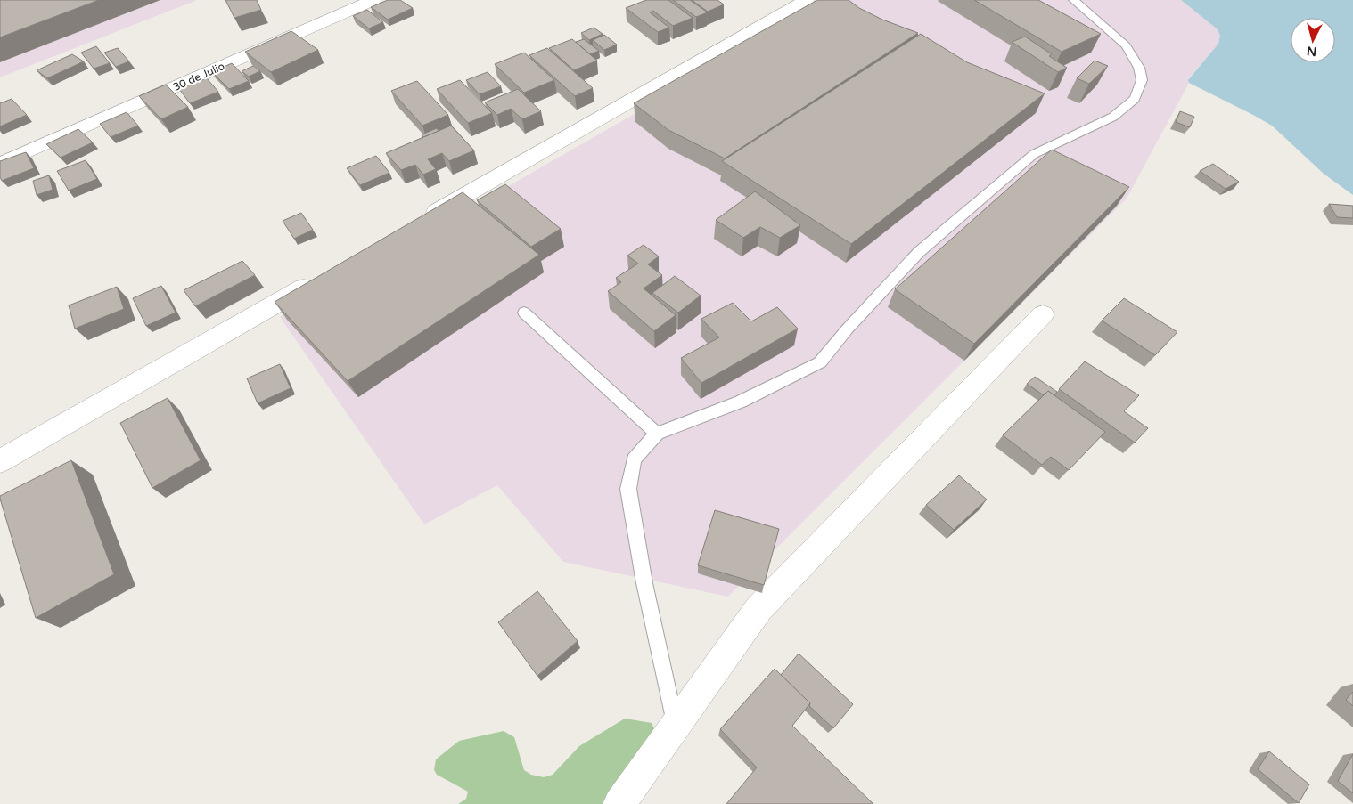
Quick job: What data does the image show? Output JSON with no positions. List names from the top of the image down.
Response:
{
  "streets": {
    "street": ["30 de Julio"]
  },
  "north": "bottom"
}
